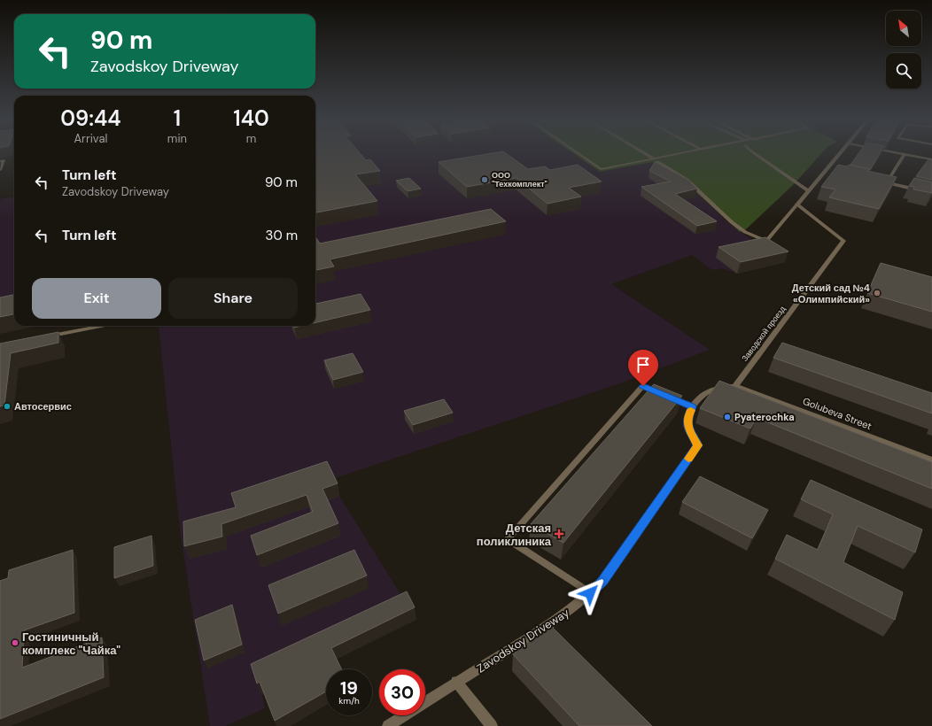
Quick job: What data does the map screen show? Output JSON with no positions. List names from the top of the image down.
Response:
{
  "streets": {
    "street": ["Заводской проезд", "Golubeva Street", "Zavodskoy Driveway"]
  },
  "crossings": [
    ["Заводской проезд", "Golubeva Street"],
    ["Заводской проезд", "Zavodskoy Driveway"],
    ["Golubeva Street", "Zavodskoy Driveway"]
  ],
  "places": {
    "other": [
      "ООО \"Техкомплект\"",
      "Детский сад №4 «Олимпийский»",
      "Автосервис",
      "Pyaterochka",
      "Гостиничный комплекс \"Чайка\""
    ],
    "health": ["Детская поликлиника"]
  },
  "north": "top left",
  "page": {
    "turn": ["90 m", "Zavodskoy Driveway"],
    "eta": [
      "09:44",
      "Arrival",
      "1",
      "min",
      "140",
      "m"
    ],
    "list": [
      {
        "name": "Turn left",
        "note": "Zavodskoy Driveway",
        "value": "90 m"
      },
      {
        "name": "Turn left",
        "value": "30 m"
      }
    ],
    "buttons": ["Exit", "Share"],
    "speed": "19 km/h",
    "limit": "30"
  }
}
